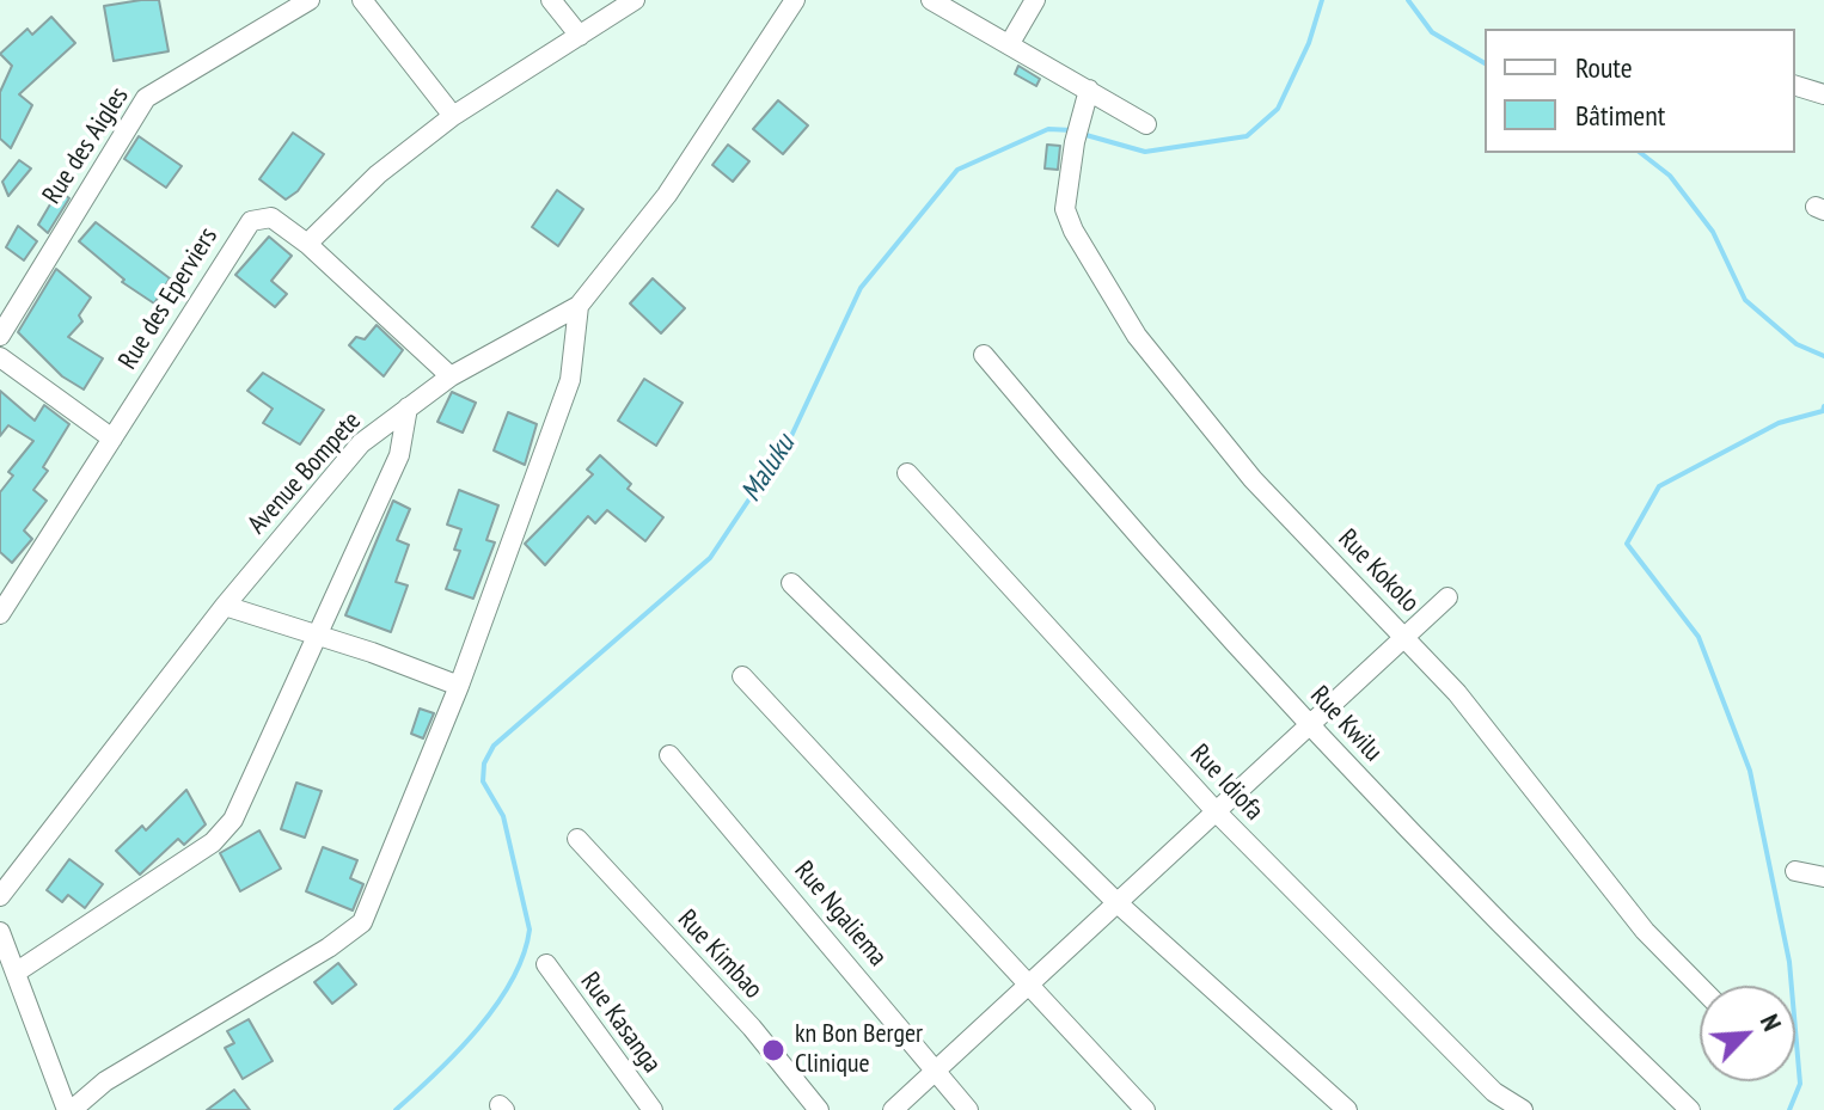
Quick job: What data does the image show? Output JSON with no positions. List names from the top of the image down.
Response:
{
  "streets": {
    "street": [
      "Rue des Aigles",
      "Rue des Eperviers",
      "Avenue Bompete",
      "Rue Kokolo",
      "Rue Kwilu",
      "Rue Idiofa",
      "Rue Ngaliema",
      "Rue Kimbao",
      "Rue Kasanga"
    ]
  },
  "crossings": [
    ["Rue des Eperviers", "Avenue Bompete"]
  ],
  "water": ["Maluku"],
  "places": ["kn Bon Berger Clinique"],
  "legend": ["Route", "Bâtiment"],
  "north": "top right"
}
